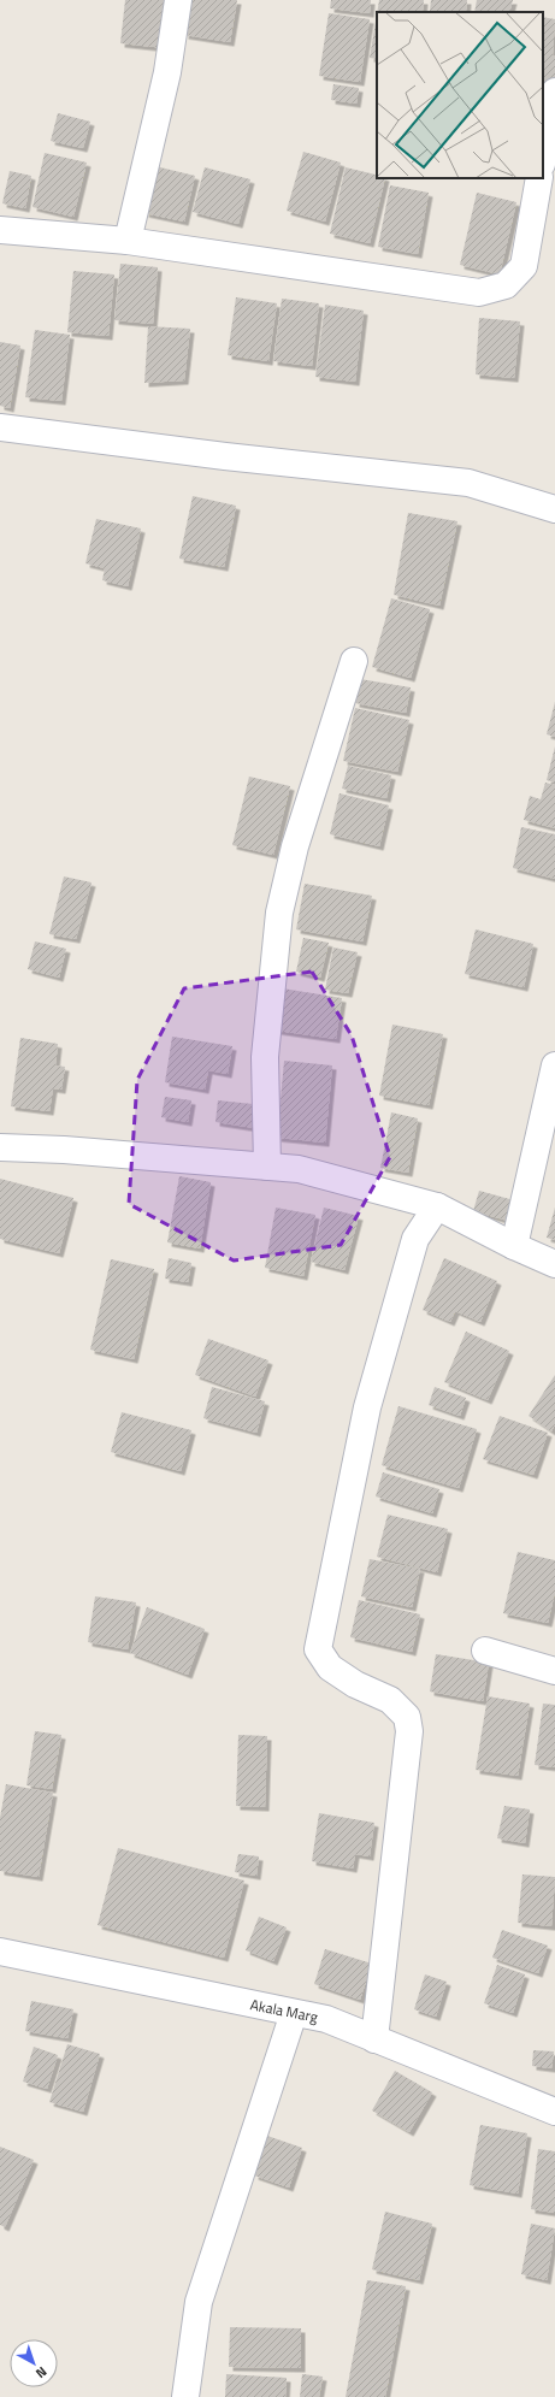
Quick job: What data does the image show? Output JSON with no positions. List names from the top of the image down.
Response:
{
  "streets": {
    "street": ["Akala Marg"]
  },
  "north": "bottom right"
}
